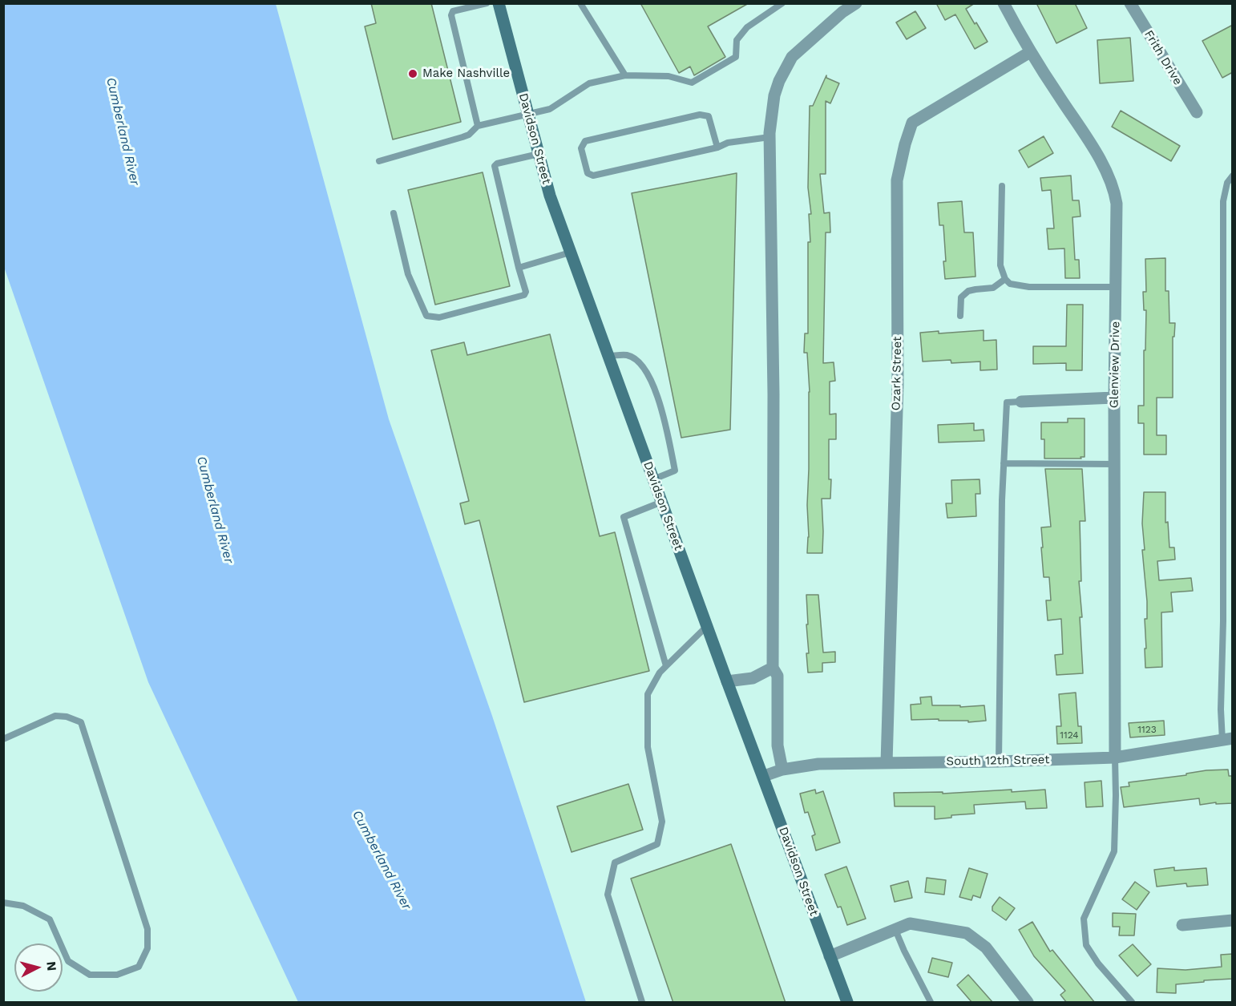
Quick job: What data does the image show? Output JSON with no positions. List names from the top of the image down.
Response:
{
  "streets": {
    "street": [
      "Frith Drive",
      "Davidson Street",
      "Glenview Drive",
      "Ozark Street",
      "South 12th Street"
    ]
  },
  "crossings": [
    ["Davidson Street", "South 12th Street"],
    ["Glenview Drive", "Ozark Street"],
    ["Glenview Drive", "South 12th Street"],
    ["Ozark Street", "South 12th Street"]
  ],
  "water": ["Cumberland River"],
  "places": ["Make Nashville"],
  "house_numbers": ["1123", "1124"],
  "north": "right"
}
